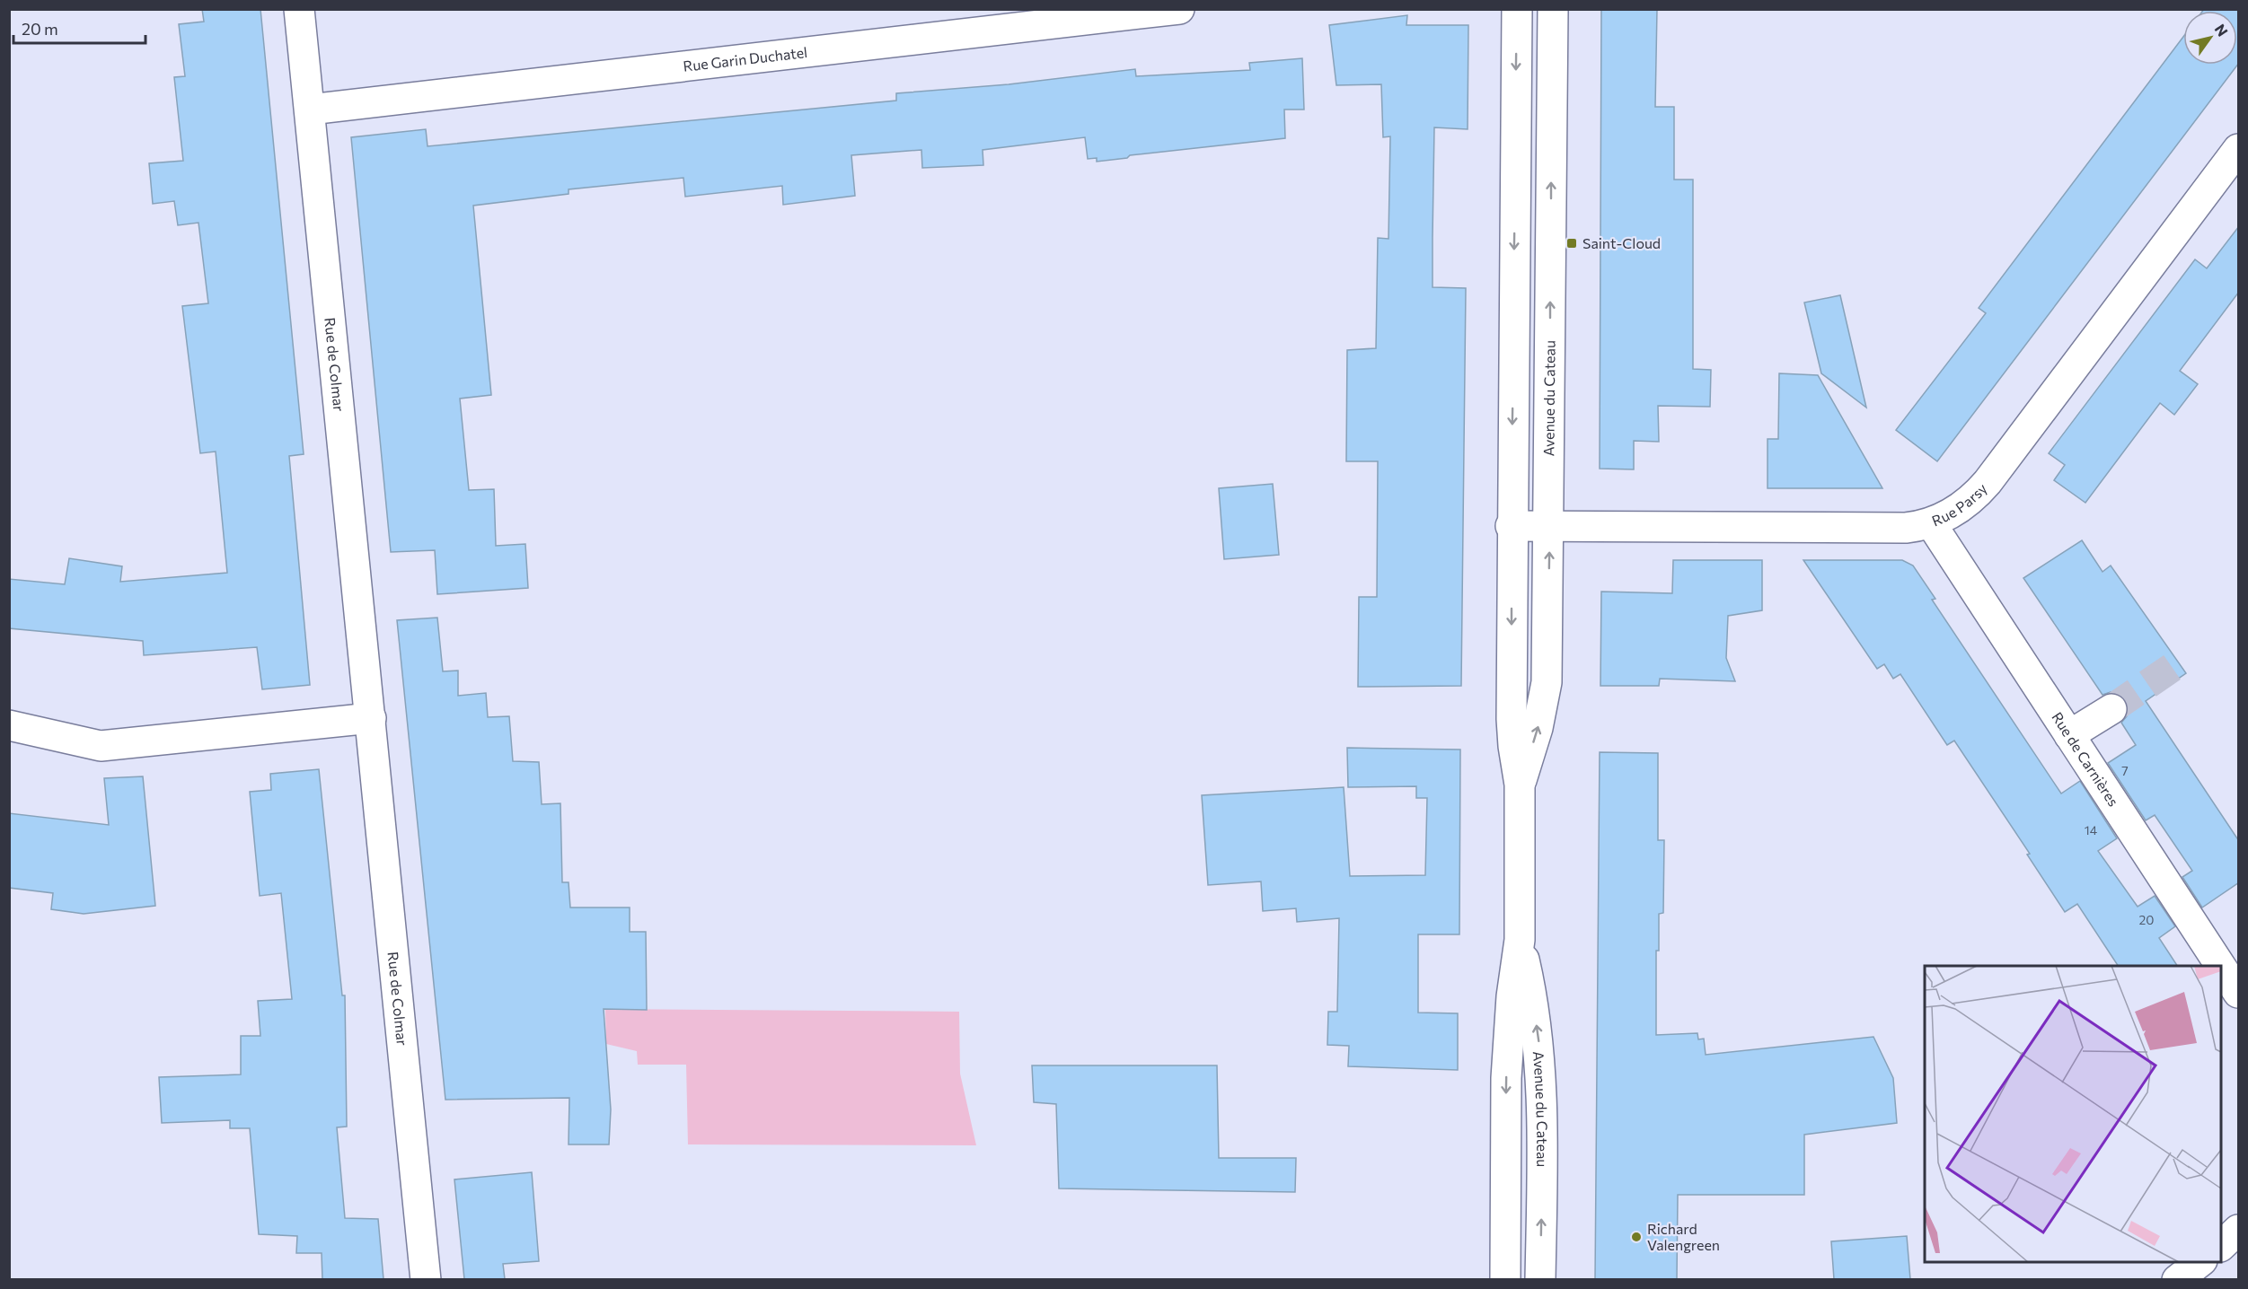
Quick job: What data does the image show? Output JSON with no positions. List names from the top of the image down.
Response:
{
  "streets": {
    "street": [
      "Rue Garin Duchatel",
      "Rue de Colmar",
      "Avenue du Cateau",
      "Rue Parsy",
      "Rue de Carnières"
    ]
  },
  "crossings": [
    ["Rue Garin Duchatel", "Rue de Colmar"],
    ["Avenue du Cateau", "Rue Parsy"],
    ["Rue Parsy", "Rue de Carnières"]
  ],
  "places": {
    "transit": ["Saint-Cloud"],
    "other": ["Richard Valengreen"]
  },
  "house_numbers": ["7", "14", "20"],
  "scale_bar": "20 m",
  "north": "top right"
}
